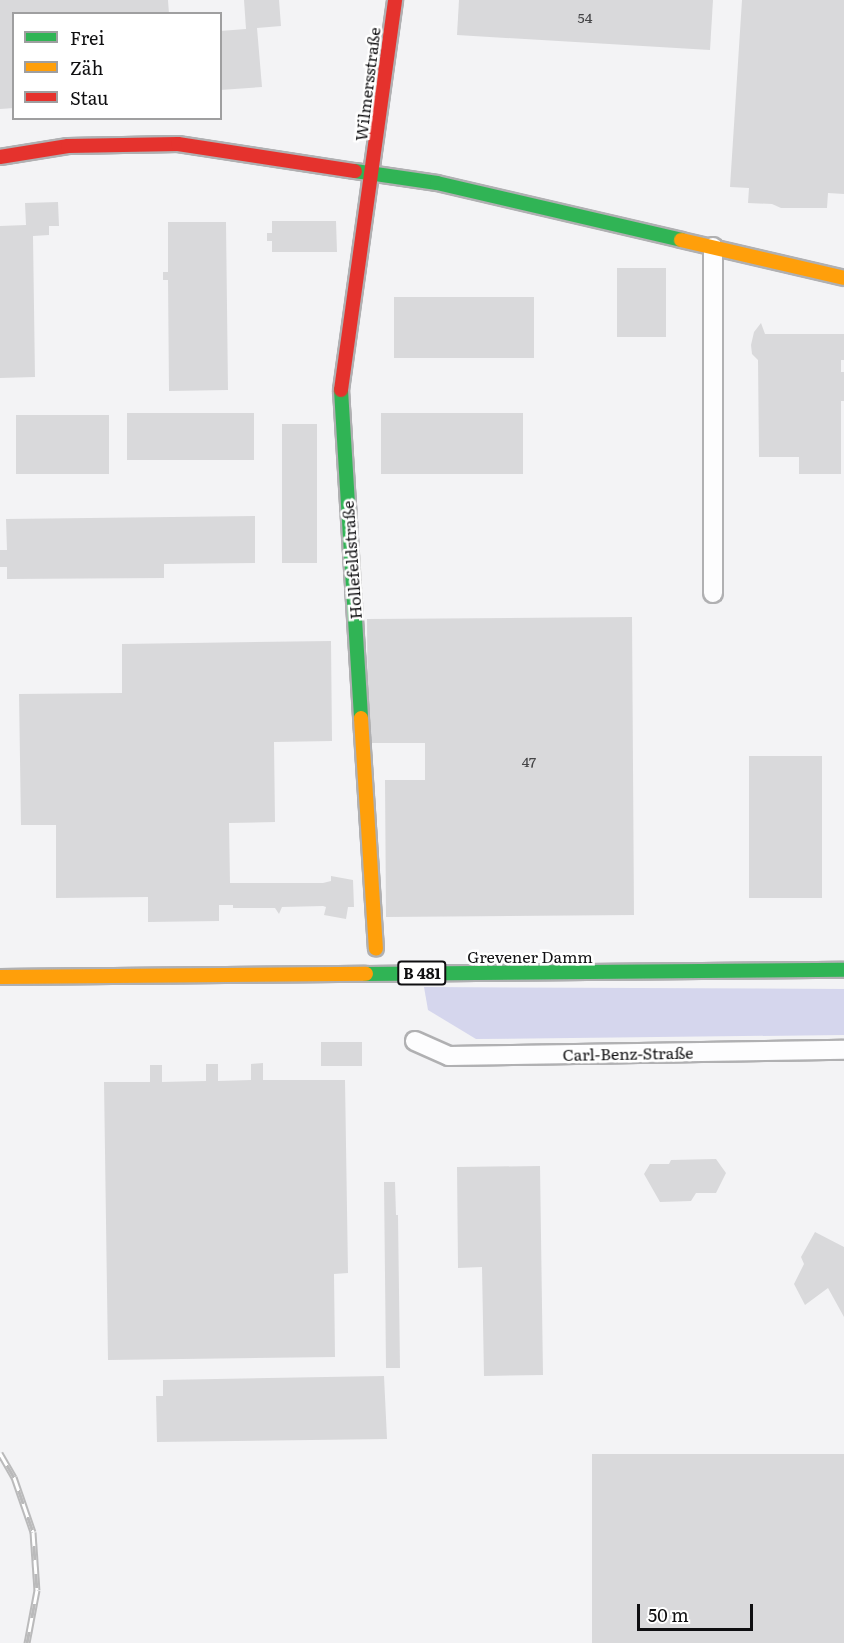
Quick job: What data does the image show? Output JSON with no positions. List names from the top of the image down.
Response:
{
  "streets": {
    "street": [
      "Wilmersstraße",
      "Hollefeldstraße",
      "Grevener Damm",
      "B 481",
      "Carl-Benz-Straße"
    ]
  },
  "crossings": [
    ["Wilmersstraße", "Hollefeldstraße"]
  ],
  "house_numbers": ["54", "47"],
  "legend": ["Frei", "Zäh", "Stau"],
  "scale_bar": "50 m"
}
